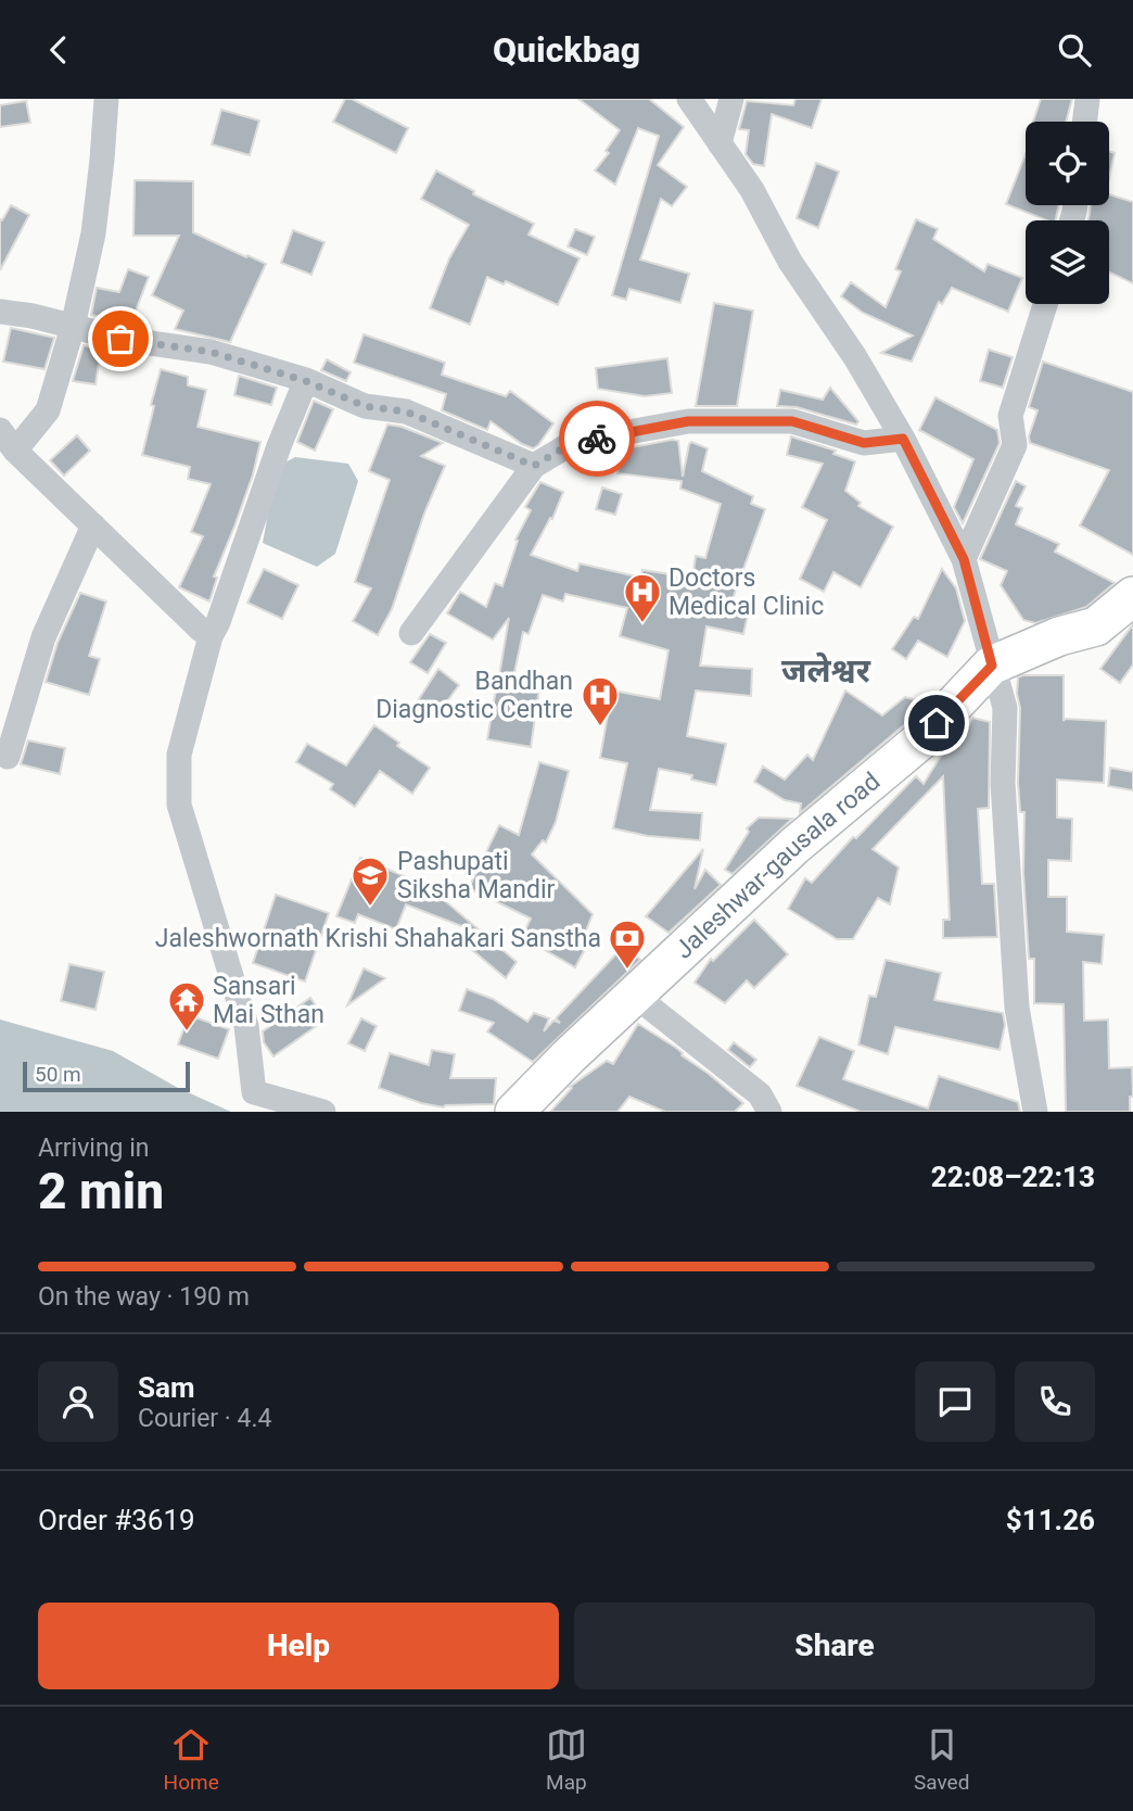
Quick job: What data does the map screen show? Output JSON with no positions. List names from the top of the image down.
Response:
{
  "streets": {
    "main road": ["Jaleshwar-gausala road"]
  },
  "districts": ["जलेश्वर"],
  "places": {
    "hospital": ["Doctors Medical Clinic", "Bandhan Diagnostic Centre"],
    "school or university": ["Pashupati Siksha Mandir"],
    "bank": ["Jaleshwornath Krishi Shahakari Sanstha"],
    "temple": ["Sansari Mai Sthan"]
  },
  "scale_bar": "50 m",
  "page": {
    "header": "Quickbag",
    "scale": "50 m",
    "heading": ["2 min", "Arriving in", "22:08–22:13"],
    "panel": [
      "Sam",
      "Courier · 4.4",
      "Order #3619",
      "$11.26"
    ],
    "bar": "On the way · 190 m",
    "buttons": ["Help", "Share"],
    "tabs": ["Home", "Map", "Saved"]
  }
}
